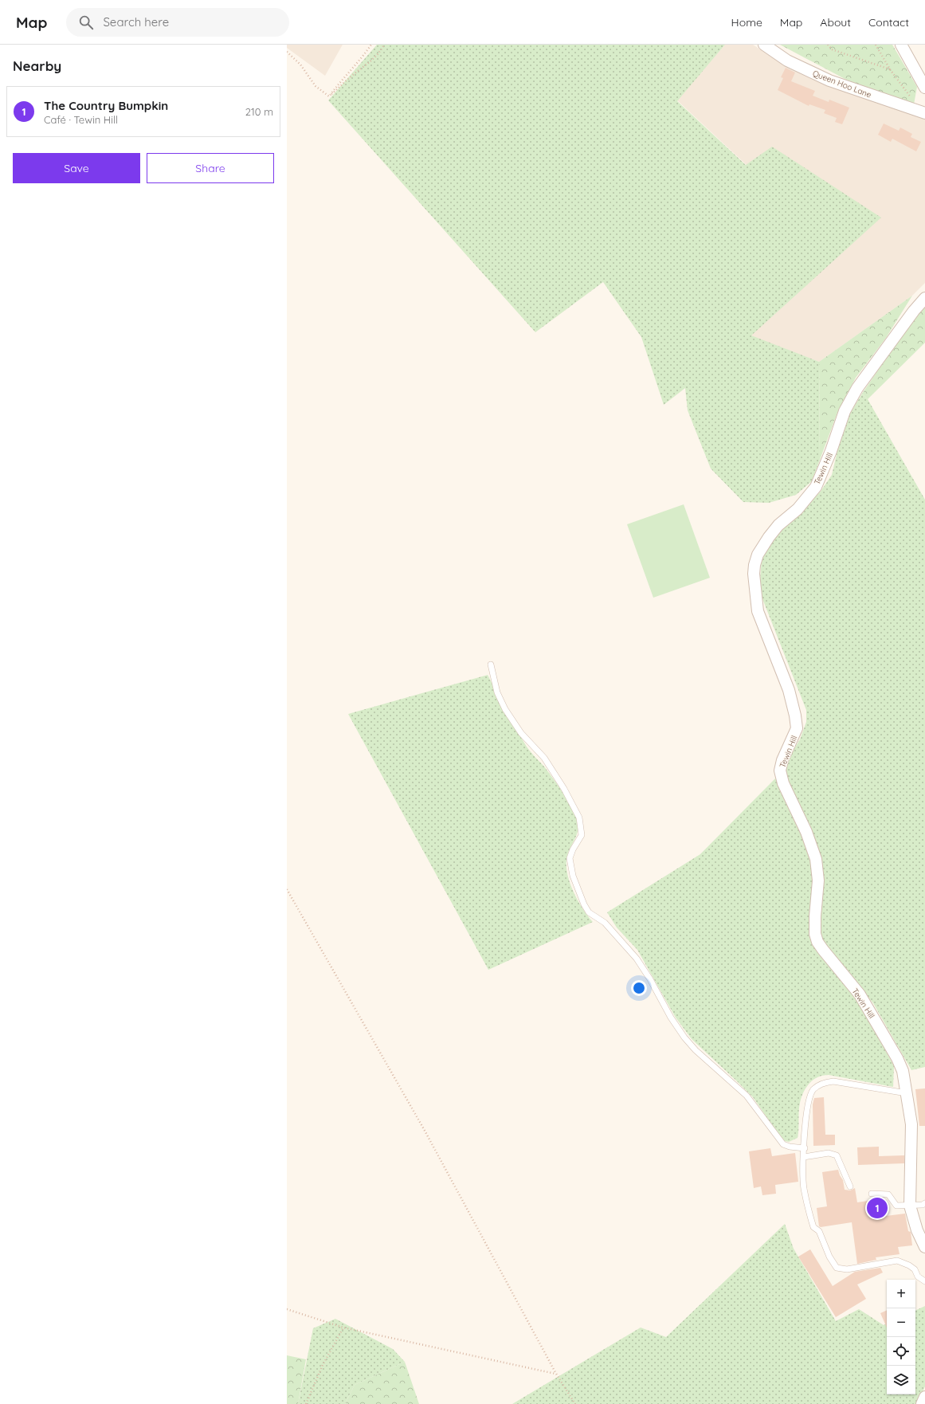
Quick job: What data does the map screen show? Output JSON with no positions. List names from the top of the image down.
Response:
{
  "streets": {
    "street": ["Queen Hoo Lane", "Tewin Hill"]
  },
  "page": {
    "header": "Map",
    "search": "Search here",
    "nav": [
      "Home",
      "Map",
      "About",
      "Contact"
    ],
    "heading": "Nearby",
    "list": [
      {
        "mark": "1",
        "name": "The Country Bumpkin",
        "note": "Café · Tewin Hill",
        "value": "210 m"
      }
    ],
    "buttons": ["Save", "Share"],
    "pins": "1",
    "map_buttons": ["+", "−"]
  }
}
